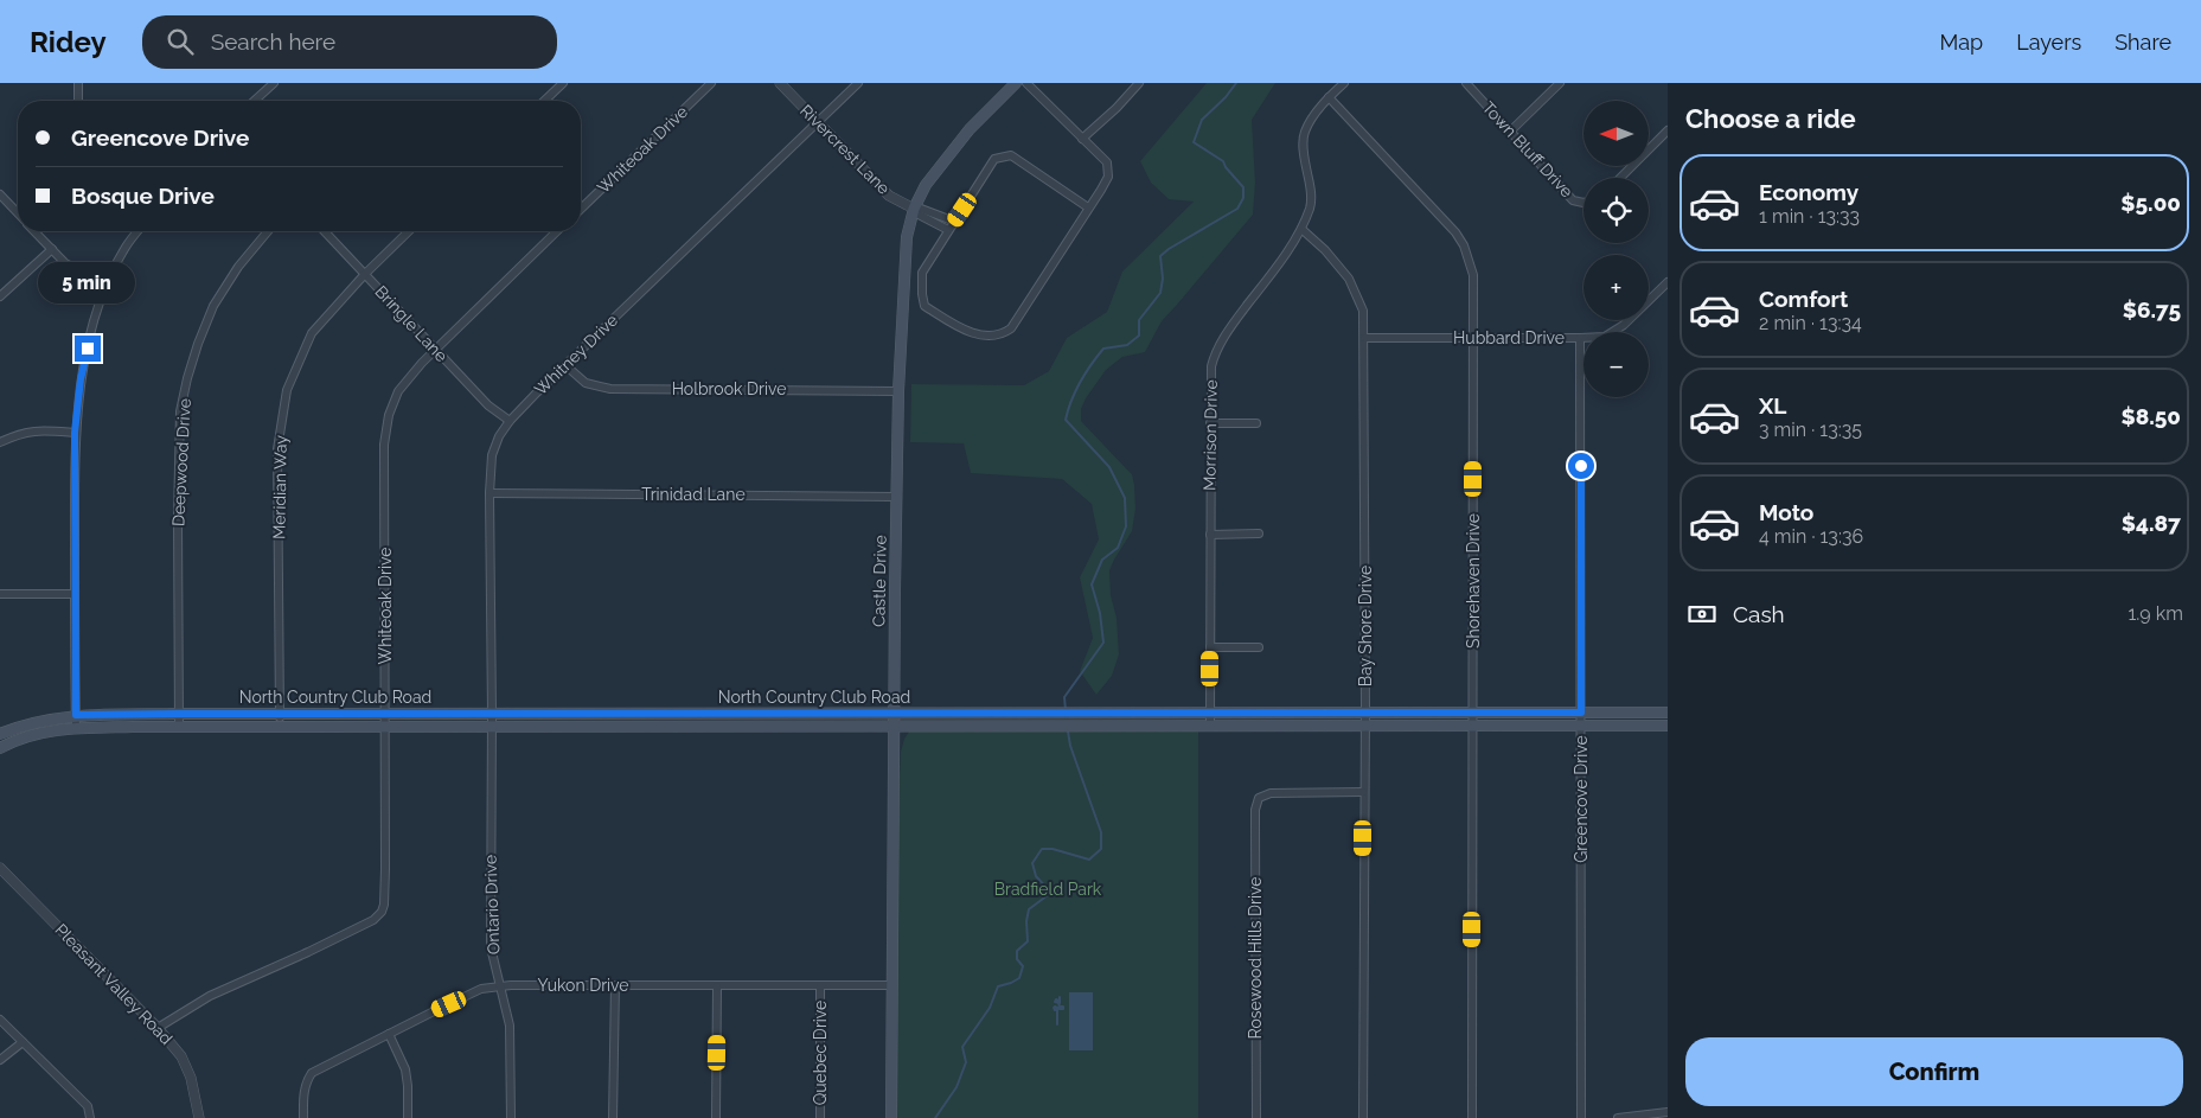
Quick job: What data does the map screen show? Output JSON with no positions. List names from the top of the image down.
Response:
{
  "streets": {
    "main road": ["Castle Drive", "North Country Club Road"],
    "street": [
      "Whiteoak Drive",
      "Rivercrest Lane",
      "Town Bluff Drive",
      "Bringle Lane",
      "Hubbard Drive",
      "Whitney Drive",
      "Holbrook Drive",
      "Morrison Drive",
      "Deepwood Drive",
      "Meridian Way",
      "Trinidad Lane",
      "Shorehaven Drive",
      "Bay Shore Drive",
      "Greencove Drive",
      "Ontario Drive",
      "Rosewood Hills Drive",
      "Pleasant Valley Road",
      "Yukon Drive",
      "Quebec Drive"
    ]
  },
  "crossings": [
    ["Whiteoak Drive", "Bringle Lane"],
    ["Whiteoak Drive", "North Country Club Road"],
    ["Whiteoak Drive", "Pleasant Valley Road"],
    ["Rivercrest Lane", "Whitney Drive"],
    ["Rivercrest Lane", "Castle Drive"],
    ["Bringle Lane", "Whitney Drive"],
    ["Bringle Lane", "Meridian Way"],
    ["Hubbard Drive", "Shorehaven Drive"],
    ["Hubbard Drive", "Bay Shore Drive"],
    ["Hubbard Drive", "Greencove Drive"],
    ["Whitney Drive", "Holbrook Drive"],
    ["Whitney Drive", "Trinidad Lane"],
    ["Whitney Drive", "North Country Club Road"],
    ["Whitney Drive", "Ontario Drive"],
    ["Holbrook Drive", "Castle Drive"],
    ["Morrison Drive", "Shorehaven Drive"],
    ["Morrison Drive", "Bay Shore Drive"],
    ["Morrison Drive", "North Country Club Road"],
    ["Deepwood Drive", "North Country Club Road"],
    ["Meridian Way", "North Country Club Road"],
    ["Trinidad Lane", "Castle Drive"],
    ["Castle Drive", "North Country Club Road"],
    ["Castle Drive", "Yukon Drive"],
    ["Shorehaven Drive", "North Country Club Road"],
    ["Bay Shore Drive", "North Country Club Road"],
    ["Bay Shore Drive", "Rosewood Hills Drive"],
    ["North Country Club Road", "Greencove Drive"],
    ["North Country Club Road", "Ontario Drive"],
    ["Ontario Drive", "Yukon Drive"],
    ["Yukon Drive", "Quebec Drive"]
  ],
  "parks": ["Bradfield Park"],
  "north": "left",
  "page": {
    "header": "Ridey",
    "search": "Search here",
    "nav": ["Map", "Layers", "Share"],
    "heading": "Choose a ride",
    "map_buttons": ["+", "−"],
    "banner": ["Greencove Drive", "Bosque Drive"],
    "list": [
      {
        "name": "Economy",
        "note": "1 min · 13:33",
        "value": "$5.00"
      },
      {
        "name": "Comfort",
        "note": "2 min · 13:34",
        "value": "$6.75"
      },
      {
        "name": "XL",
        "note": "3 min · 13:35",
        "value": "$8.50"
      },
      {
        "name": "Moto",
        "note": "4 min · 13:36",
        "value": "$4.87"
      }
    ],
    "bubble": "5 min",
    "pay": ["Cash", "1.9 km"],
    "buttons": "Confirm"
  }
}
